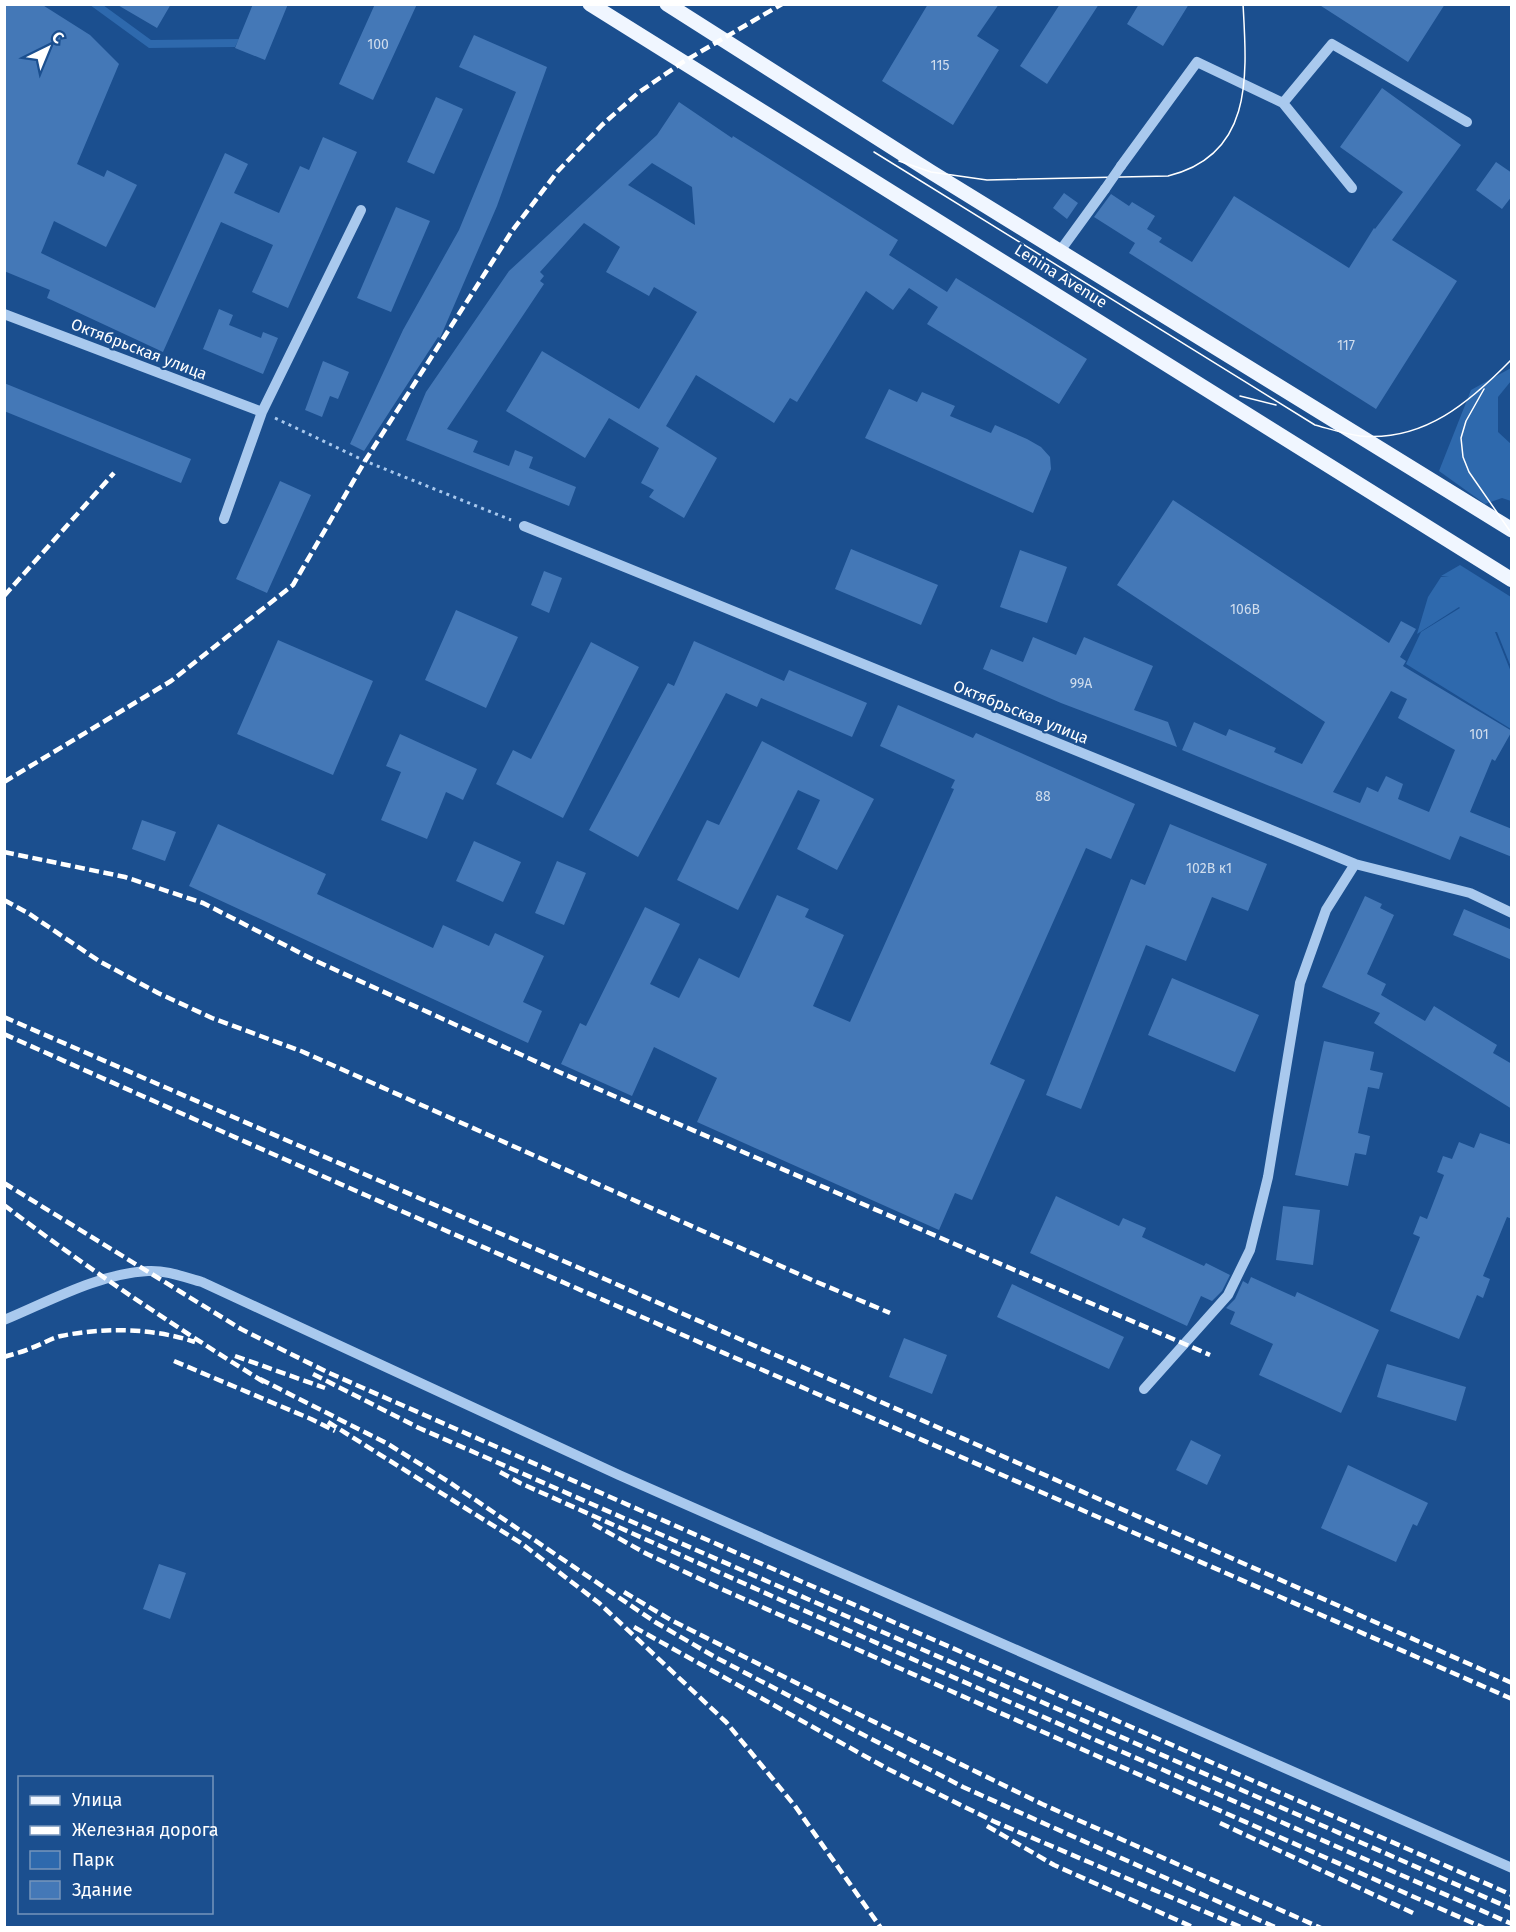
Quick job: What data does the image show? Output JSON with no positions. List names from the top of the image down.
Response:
{
  "streets": {
    "main road": ["Lenina Avenue"],
    "street": ["Октябрьская улица"]
  },
  "house_numbers": [
    "100",
    "115",
    "117",
    "106В",
    "99А",
    "101",
    "88",
    "102В к1"
  ],
  "legend": [
    "Улица",
    "Железная дорога",
    "Парк",
    "Здание"
  ],
  "north": "top right"
}
